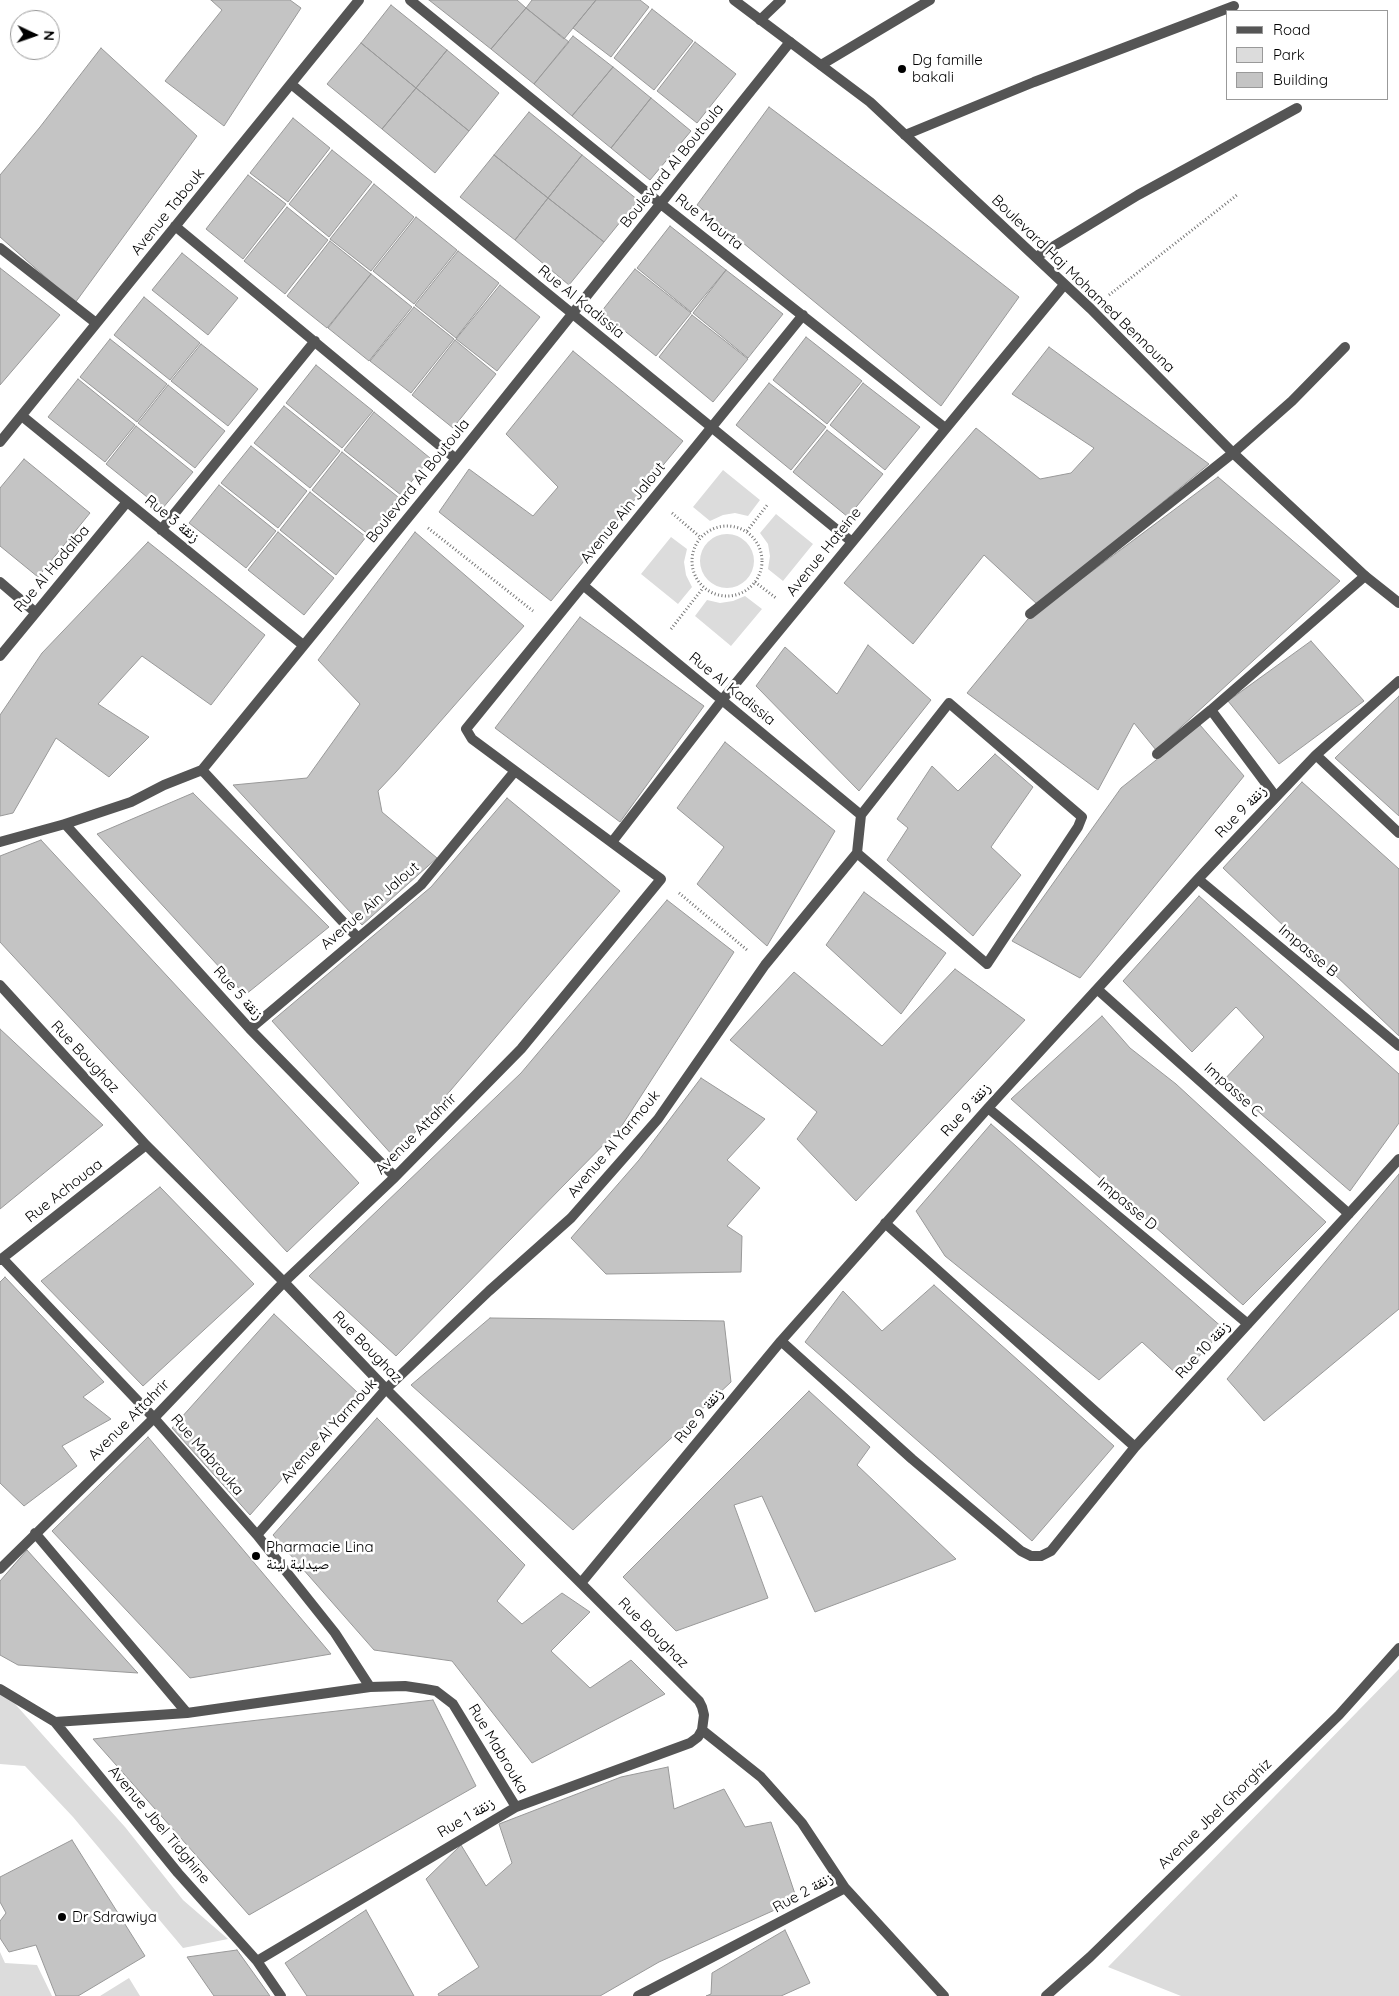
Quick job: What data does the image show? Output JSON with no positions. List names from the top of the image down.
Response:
{
  "streets": {
    "street": [
      "Boulevard Al Boutoula",
      "Avenue Tabouk",
      "Rue Mourta",
      "Boulevard Haj Mohamed Bennouna",
      "Rue Al Kadissia",
      "Avenue Ain Jalout",
      "Rue 3 زنقة",
      "Avenue Hateine",
      "Rue Al Hodaiba",
      "Rue 9 زنقة",
      "Impasse B",
      "Rue 5 زنقة",
      "Rue Boughaz",
      "Impasse C",
      "Avenue Attahrir",
      "Avenue Al Yarmouk",
      "Rue Achouaa",
      "Impasse D",
      "Rue 10 زنقة",
      "Rue Mabrouka",
      "Avenue Jbel Ghorghiz",
      "Rue 1 زنقة",
      "Avenue Jbel Tidghine",
      "Rue 2 زنقة"
    ]
  },
  "crossings": [
    ["Boulevard Al Boutoula", "Rue Mourta"],
    ["Boulevard Al Boutoula", "Boulevard Haj Mohamed Bennouna"],
    ["Boulevard Al Boutoula", "Rue Al Kadissia"],
    ["Boulevard Al Boutoula", "Rue 3 زنقة"],
    ["Boulevard Al Boutoula", "Rue 5 زنقة"],
    ["Avenue Tabouk", "Rue Al Kadissia"],
    ["Avenue Tabouk", "Rue 3 زنقة"],
    ["Rue Mourta", "Avenue Ain Jalout"],
    ["Rue Mourta", "Avenue Hateine"],
    ["Boulevard Haj Mohamed Bennouna", "Avenue Hateine"],
    ["Rue Al Kadissia", "Avenue Ain Jalout"],
    ["Rue Al Kadissia", "Avenue Hateine"],
    ["Avenue Ain Jalout", "Rue 5 زنقة"],
    ["Rue 3 زنقة", "Rue Al Hodaiba"],
    ["Rue 9 زنقة", "Impasse B"],
    ["Rue 9 زنقة", "Rue Boughaz"],
    ["Rue 9 زنقة", "Impasse C"],
    ["Rue 9 زنقة", "Impasse D"],
    ["Rue 9 زنقة", "Rue 10 زنقة"],
    ["Rue 5 زنقة", "Avenue Attahrir"],
    ["Rue Boughaz", "Avenue Attahrir"],
    ["Rue Boughaz", "Avenue Al Yarmouk"],
    ["Rue Boughaz", "Rue Achouaa"],
    ["Rue Boughaz", "Rue 1 زنقة"],
    ["Rue Boughaz", "Rue 2 زنقة"],
    ["Impasse C", "Rue 10 زنقة"],
    ["Avenue Attahrir", "Rue Mabrouka"],
    ["Avenue Al Yarmouk", "Rue Mabrouka"],
    ["Rue Achouaa", "Rue Mabrouka"],
    ["Impasse D", "Rue 10 زنقة"],
    ["Rue Mabrouka", "Rue 1 زنقة"],
    ["Rue Mabrouka", "Avenue Jbel Tidghine"],
    ["Rue 1 زنقة", "Avenue Jbel Tidghine"],
    ["Rue 1 زنقة", "Rue 2 زنقة"]
  ],
  "places": ["Dg famille bakali", "Pharmacie Lina صيدلية لينة", "Dr Sdrawiya"],
  "legend": ["Road", "Park", "Building"],
  "north": "right"
}
